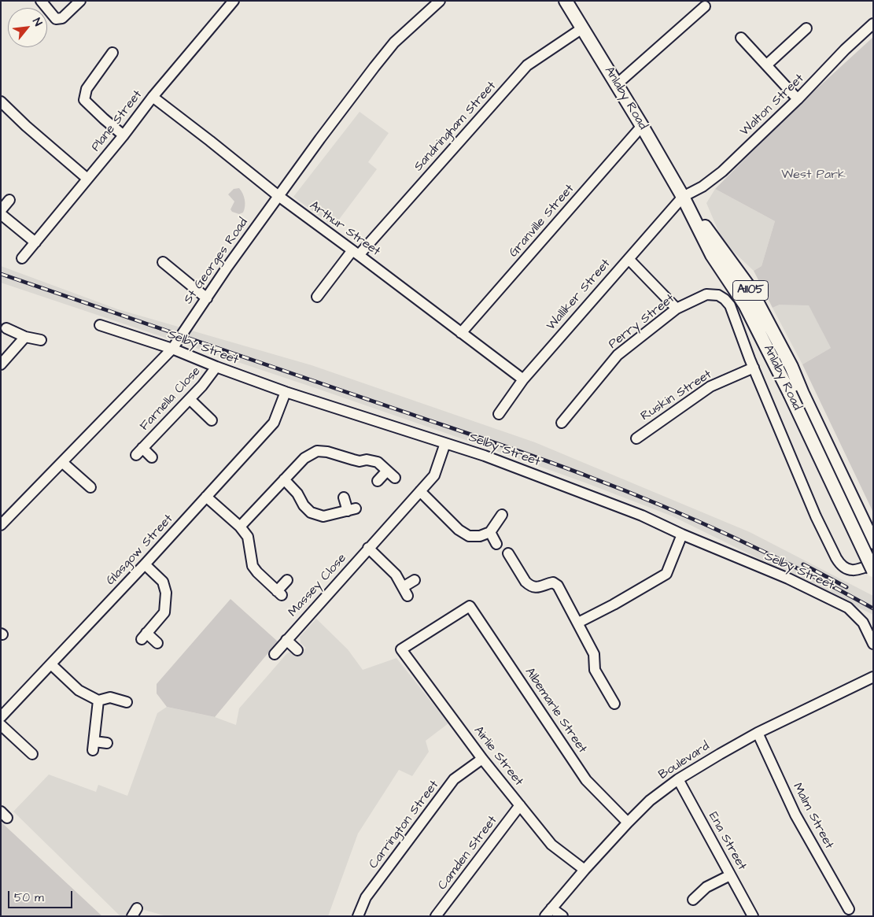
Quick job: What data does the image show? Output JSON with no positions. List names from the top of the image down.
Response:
{
  "streets": {
    "main road": ["Anlaby Road", "A1105"],
    "street": [
      "Walton Street",
      "Plane Street",
      "Sandringham Street",
      "Granville Street",
      "Arthur Street",
      "St Georges Road",
      "Walliker Street",
      "Perry Street",
      "Selby Street",
      "Ruskin Street",
      "Farnella Close",
      "Glasgow Street",
      "Massey Close",
      "Albemarle Street",
      "Airlie Street",
      "Boulevard",
      "Malm Street",
      "Carrington Street",
      "Ena Street",
      "Camden Street"
    ]
  },
  "crossings": [
    ["Anlaby Road", "Walton Street"],
    ["Anlaby Road", "Sandringham Street"],
    ["Anlaby Road", "Granville Street"],
    ["Anlaby Road", "Walliker Street"],
    ["Anlaby Road", "Perry Street"],
    ["Anlaby Road", "Ruskin Street"],
    ["Walton Street", "Walliker Street"],
    ["Plane Street", "Arthur Street"],
    ["Sandringham Street", "Arthur Street"],
    ["Granville Street", "Arthur Street"],
    ["Arthur Street", "St Georges Road"],
    ["Arthur Street", "Walliker Street"],
    ["St Georges Road", "Selby Street"],
    ["Selby Street", "Farnella Close"],
    ["Selby Street", "Glasgow Street"],
    ["Selby Street", "Massey Close"],
    ["Albemarle Street", "Airlie Street"],
    ["Albemarle Street", "Boulevard"],
    ["Airlie Street", "Boulevard"],
    ["Airlie Street", "Carrington Street"],
    ["Airlie Street", "Camden Street"],
    ["Boulevard", "Malm Street"],
    ["Boulevard", "Ena Street"]
  ],
  "parks": ["West Park"],
  "scale_bar": "50 m",
  "north": "top right"
}
